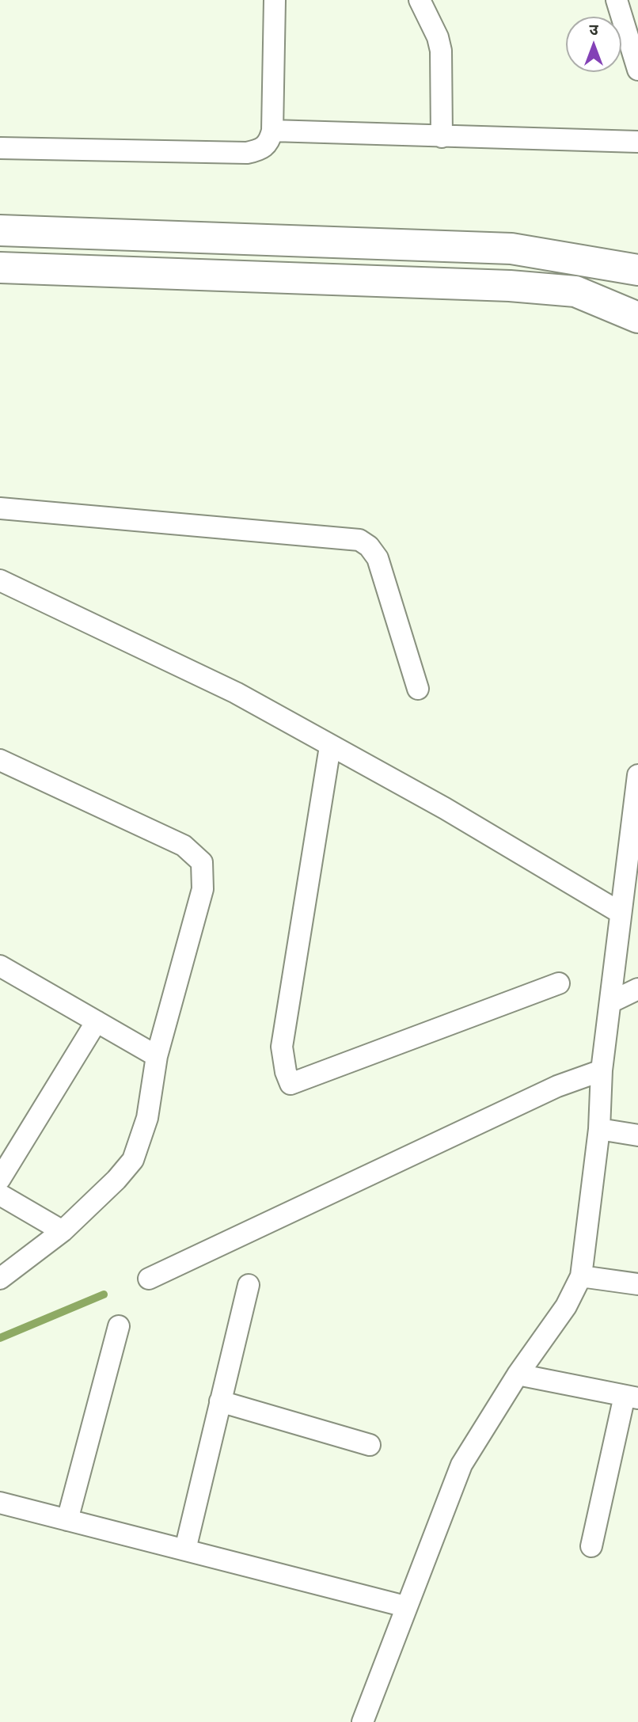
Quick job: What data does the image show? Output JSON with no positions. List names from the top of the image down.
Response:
{
  "north": "top"
}
